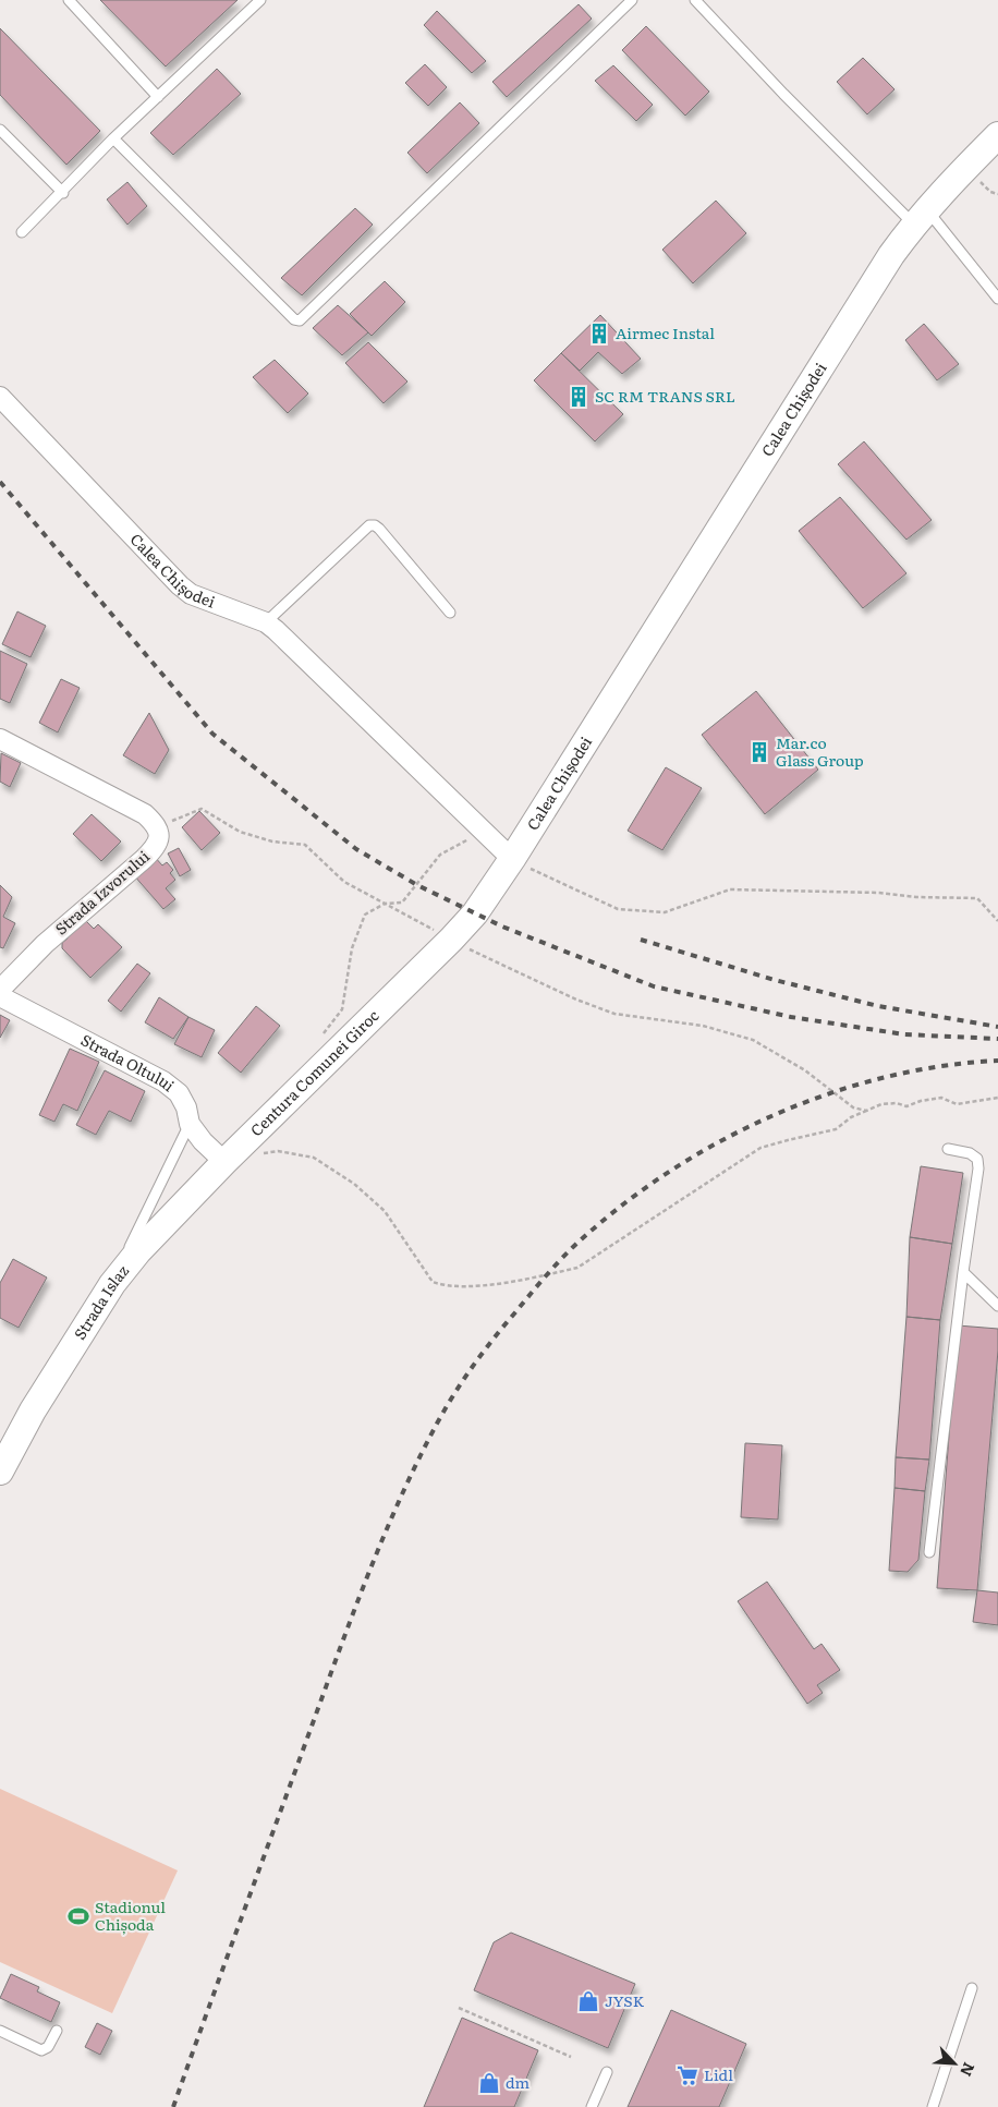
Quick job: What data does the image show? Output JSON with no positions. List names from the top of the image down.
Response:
{
  "streets": {
    "main road": ["Calea Chișodei", "Centura Comunei Giroc", "Strada Islaz"],
    "street": ["Strada Izvorului", "Strada Oltului"]
  },
  "crossings": [
    ["Calea Chișodei", "Centura Comunei Giroc"],
    ["Strada Oltului", "Centura Comunei Giroc"],
    ["Strada Oltului", "Strada Islaz"],
    ["Centura Comunei Giroc", "Strada Islaz"]
  ],
  "places": {
    "building": ["Airmec Instal", "SC RM TRANS SRL", "Mar.co Glass Group"],
    "sports": ["Stadionul Chișoda"],
    "shop": ["JYSK", "dm"],
    "supermarket": ["Lidl"]
  },
  "north": "bottom right"
}
